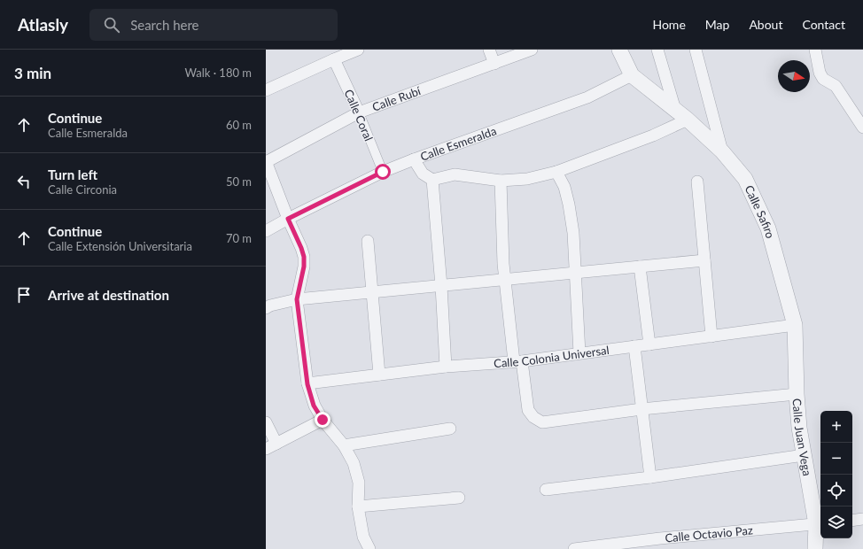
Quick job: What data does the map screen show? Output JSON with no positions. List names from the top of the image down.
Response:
{
  "streets": {
    "street": [
      "Calle Rubí",
      "Calle Coral",
      "Calle Esmeralda",
      "Calle Safiro",
      "Calle Colonia Universal",
      "Calle Juan Vega",
      "Calle Octavio Paz"
    ]
  },
  "crossings": [
    ["Calle Rubí", "Calle Coral"],
    ["Calle Coral", "Calle Esmeralda"],
    ["Calle Safiro", "Calle Colonia Universal"],
    ["Calle Safiro", "Calle Juan Vega"],
    ["Calle Colonia Universal", "Calle Juan Vega"],
    ["Calle Juan Vega", "Calle Octavio Paz"]
  ],
  "north": "right",
  "page": {
    "header": "Atlasly",
    "search": "Search here",
    "nav": [
      "Home",
      "Map",
      "About",
      "Contact"
    ],
    "heading": ["3 min", "Walk · 180 m"],
    "list": [
      ["Continue", "Calle Esmeralda", "60 m"],
      ["Turn left", "Calle Circonia", "50 m"],
      ["Continue", "Calle Extensión Universitaria", "70 m"],
      "Arrive at destination"
    ],
    "map_buttons": ["+", "−"]
  }
}
